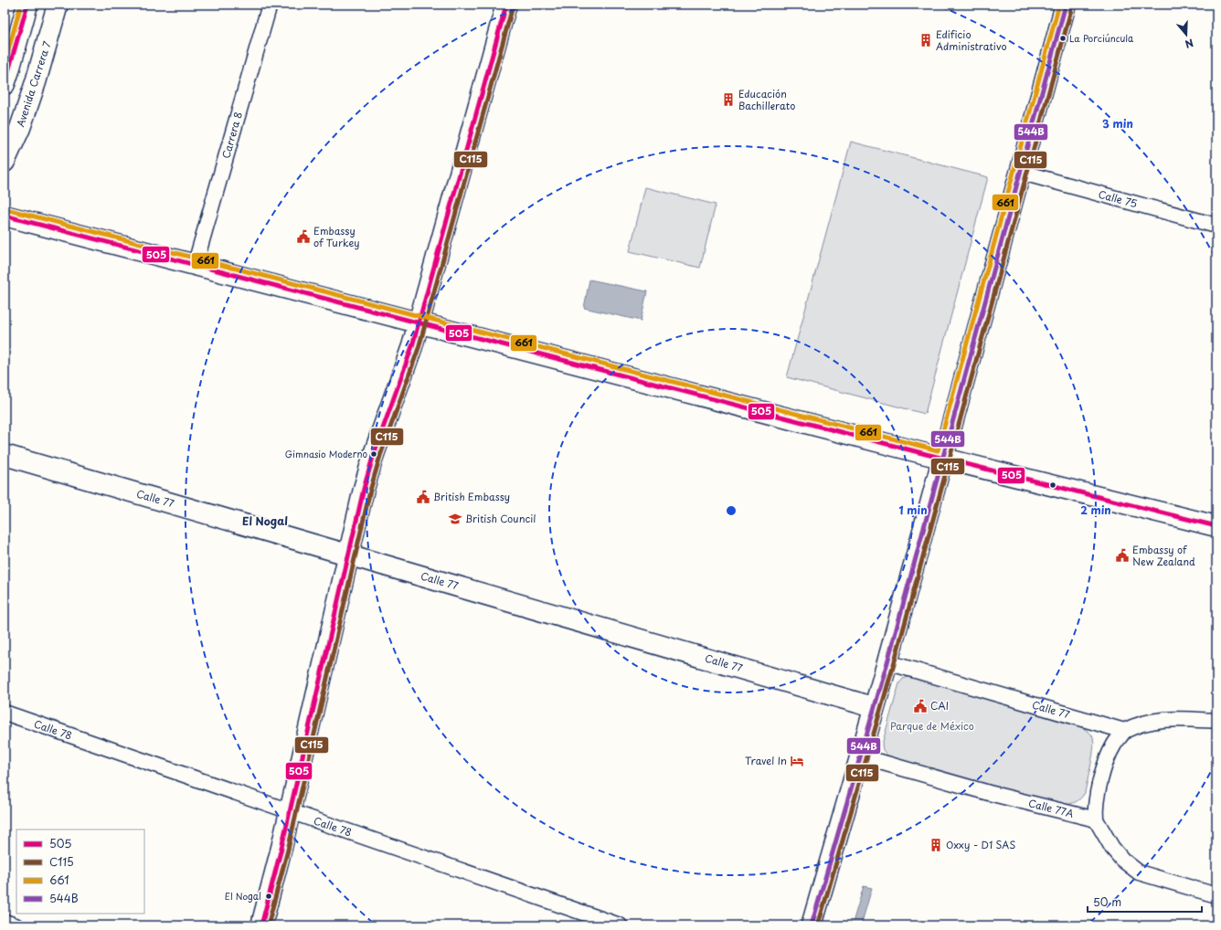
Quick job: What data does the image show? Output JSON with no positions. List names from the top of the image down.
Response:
{
  "streets": {
    "main road": ["Avenida Carrera 7", "Calle 77"],
    "street": [
      "Carrera 8",
      "Calle 75",
      "Calle 78",
      "Calle 77A"
    ]
  },
  "districts": ["El Nogal"],
  "parks": ["Parque de México"],
  "places": {
    "other": ["La Porciúncula", "Gimnasio Moderno", "El Nogal"],
    "building": ["Edificio Administrativo", "Educación Bachillerato", "Oxxy - D1 SAS"],
    "public building": [
      "Embassy of Turkey",
      "British Embassy",
      "Embassy of New Zealand",
      "CAI"
    ],
    "school or university": ["British Council"],
    "hotel": ["Travel In"]
  },
  "lines": [
    "transit line 505",
    "transit line 661",
    "transit line 544B",
    "transit line C115"
  ],
  "legend": [
    "505",
    "C115",
    "661",
    "544B"
  ],
  "scale_bar": "50 m",
  "north": "bottom",
  "rings": ["3 min", "1 min", "2 min"]
}
